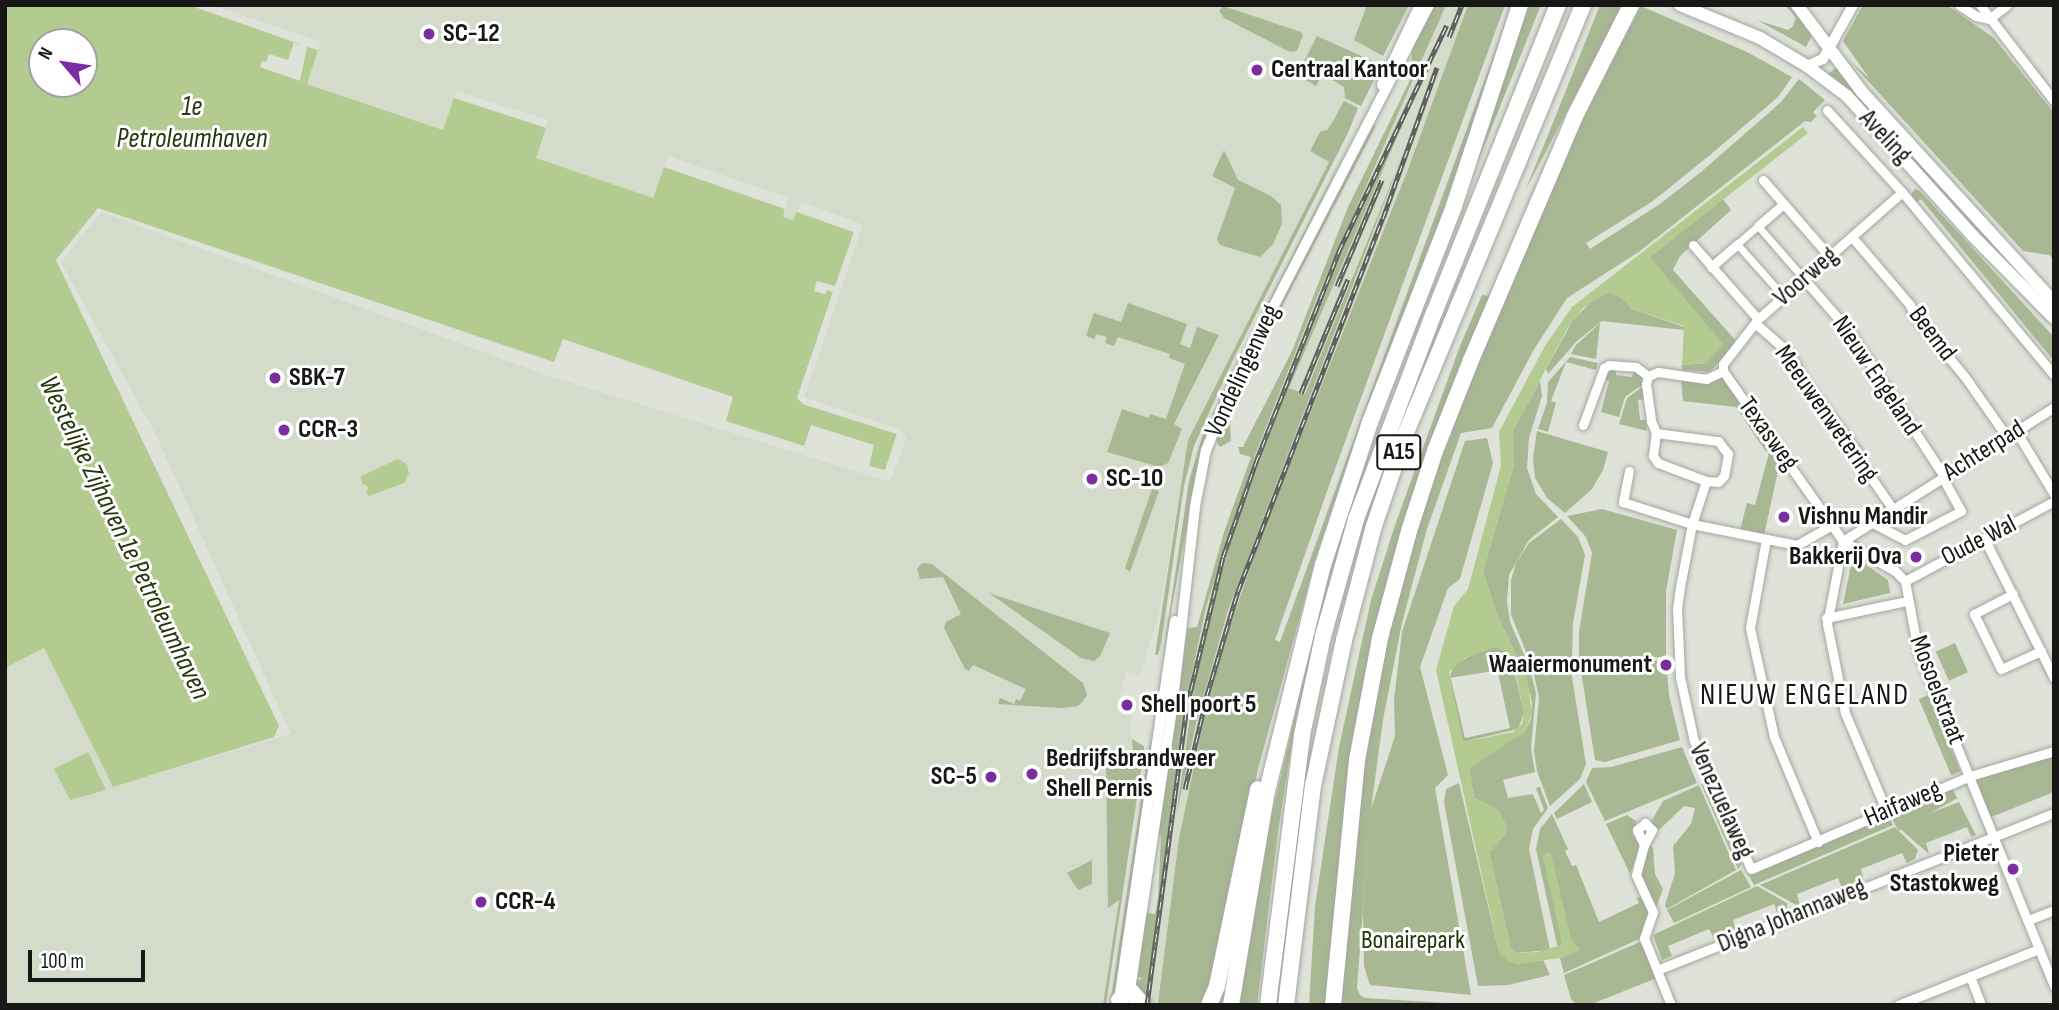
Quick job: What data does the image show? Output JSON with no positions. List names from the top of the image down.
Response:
{
  "streets": {
    "highway": ["A15"],
    "main road": ["Aveling"],
    "street": [
      "Voorweg",
      "Beemd",
      "Vondelingenweg",
      "Nieuw Engeland",
      "Meeuwenwetering",
      "Texasweg",
      "Achterpad",
      "Oude Wal",
      "Mosoelstraat",
      "Venezuelaweg",
      "Haifaweg",
      "Digna Johannaweg"
    ]
  },
  "crossings": [
    ["Aveling", "Voorweg"],
    ["Voorweg", "Beemd"],
    ["Voorweg", "Nieuw Engeland"],
    ["Voorweg", "Meeuwenwetering"],
    ["Voorweg", "Texasweg"],
    ["Beemd", "Achterpad"],
    ["Nieuw Engeland", "Achterpad"],
    ["Meeuwenwetering", "Achterpad"],
    ["Texasweg", "Achterpad"],
    ["Texasweg", "Oude Wal"],
    ["Texasweg", "Mosoelstraat"],
    ["Oude Wal", "Mosoelstraat"],
    ["Mosoelstraat", "Haifaweg"],
    ["Mosoelstraat", "Digna Johannaweg"],
    ["Venezuelaweg", "Haifaweg"]
  ],
  "districts": ["NIEUW ENGELAND"],
  "water": ["1e Petroleumhaven", "Westelijke Zijhaven 1e Petroleumhaven"],
  "parks": ["Bonairepark"],
  "places": [
    "SC-12",
    "Centraal Kantoor",
    "SBK-7",
    "CCR-3",
    "SC-10",
    "Vishnu Mandir",
    "Bakkerij Ova",
    "Waaiermonument",
    "Shell poort 5",
    "Bedrijfsbrandweer Shell Pernis",
    "SC-5",
    "Pieter Stastokweg",
    "CCR-4"
  ],
  "scale_bar": "100 m",
  "north": "top left"
}
